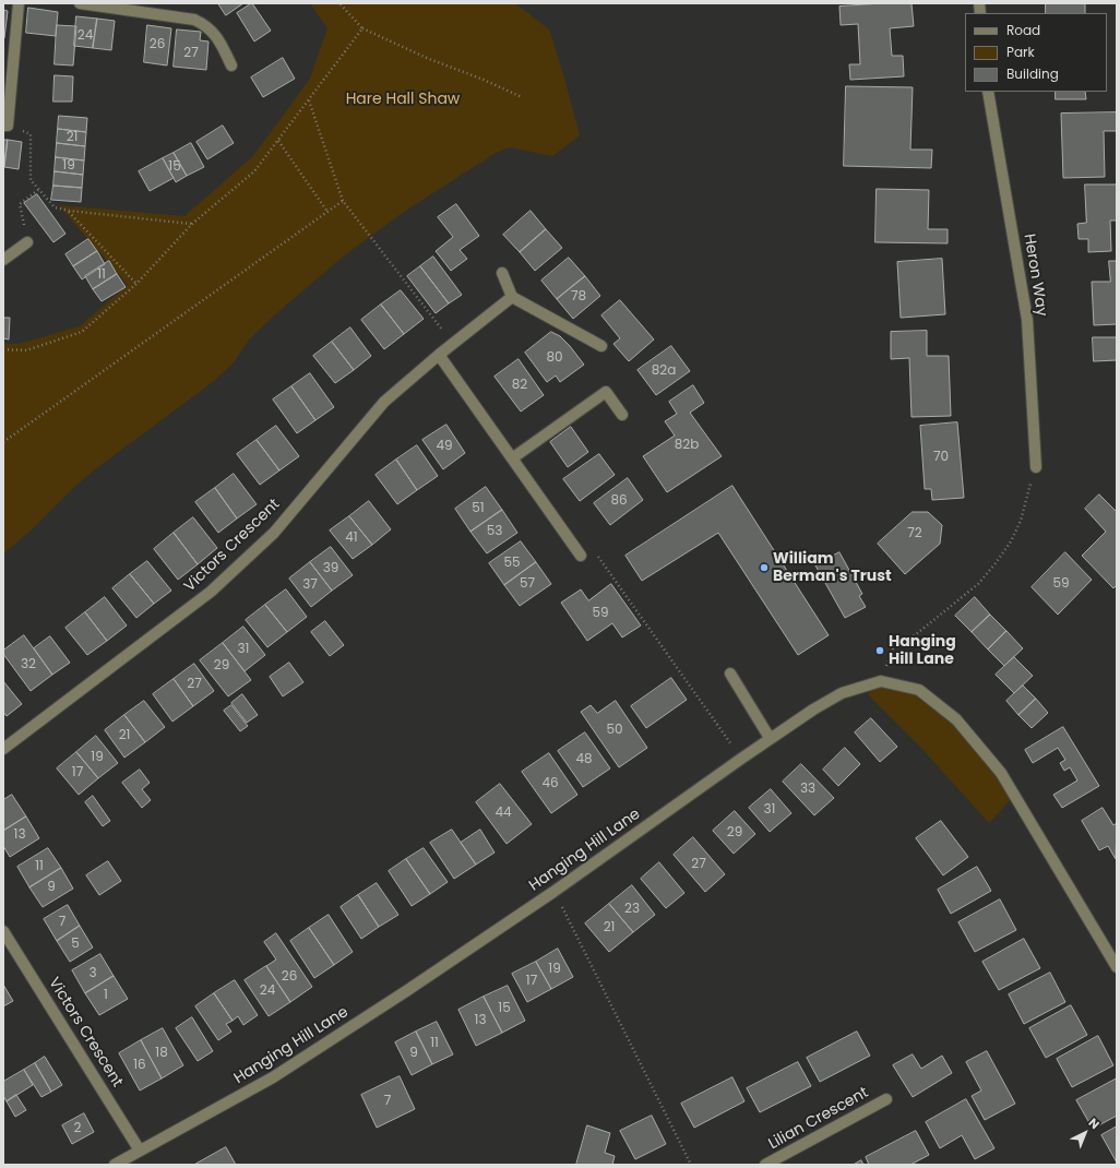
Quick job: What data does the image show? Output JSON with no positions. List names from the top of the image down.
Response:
{
  "streets": {
    "street": [
      "Heron Way",
      "Victors Crescent",
      "Hanging Hill Lane",
      "Lilian Crescent"
    ]
  },
  "crossings": [
    ["Victors Crescent", "Hanging Hill Lane"]
  ],
  "parks": ["Hare Hall Shaw"],
  "places": ["William Berman's Trust", "Hanging Hill Lane"],
  "house_numbers": [
    "24",
    "26",
    "27",
    "21",
    "19",
    "15",
    "11",
    "78",
    "80",
    "82a",
    "82",
    "82b",
    "49",
    "70",
    "86",
    "51",
    "53",
    "72",
    "41",
    "55",
    "39",
    "57",
    "59",
    "37",
    "59",
    "31",
    "32",
    "29",
    "27",
    "50",
    "21",
    "19",
    "48",
    "17",
    "46",
    "33",
    "31",
    "44",
    "29",
    "13",
    "27",
    "11",
    "9",
    "23",
    "7",
    "21",
    "5",
    "19",
    "3",
    "26",
    "17",
    "24",
    "1",
    "15",
    "13",
    "11",
    "18",
    "9",
    "16",
    "7",
    "2"
  ],
  "legend": ["Road", "Park", "Building"],
  "north": "top right"
}
